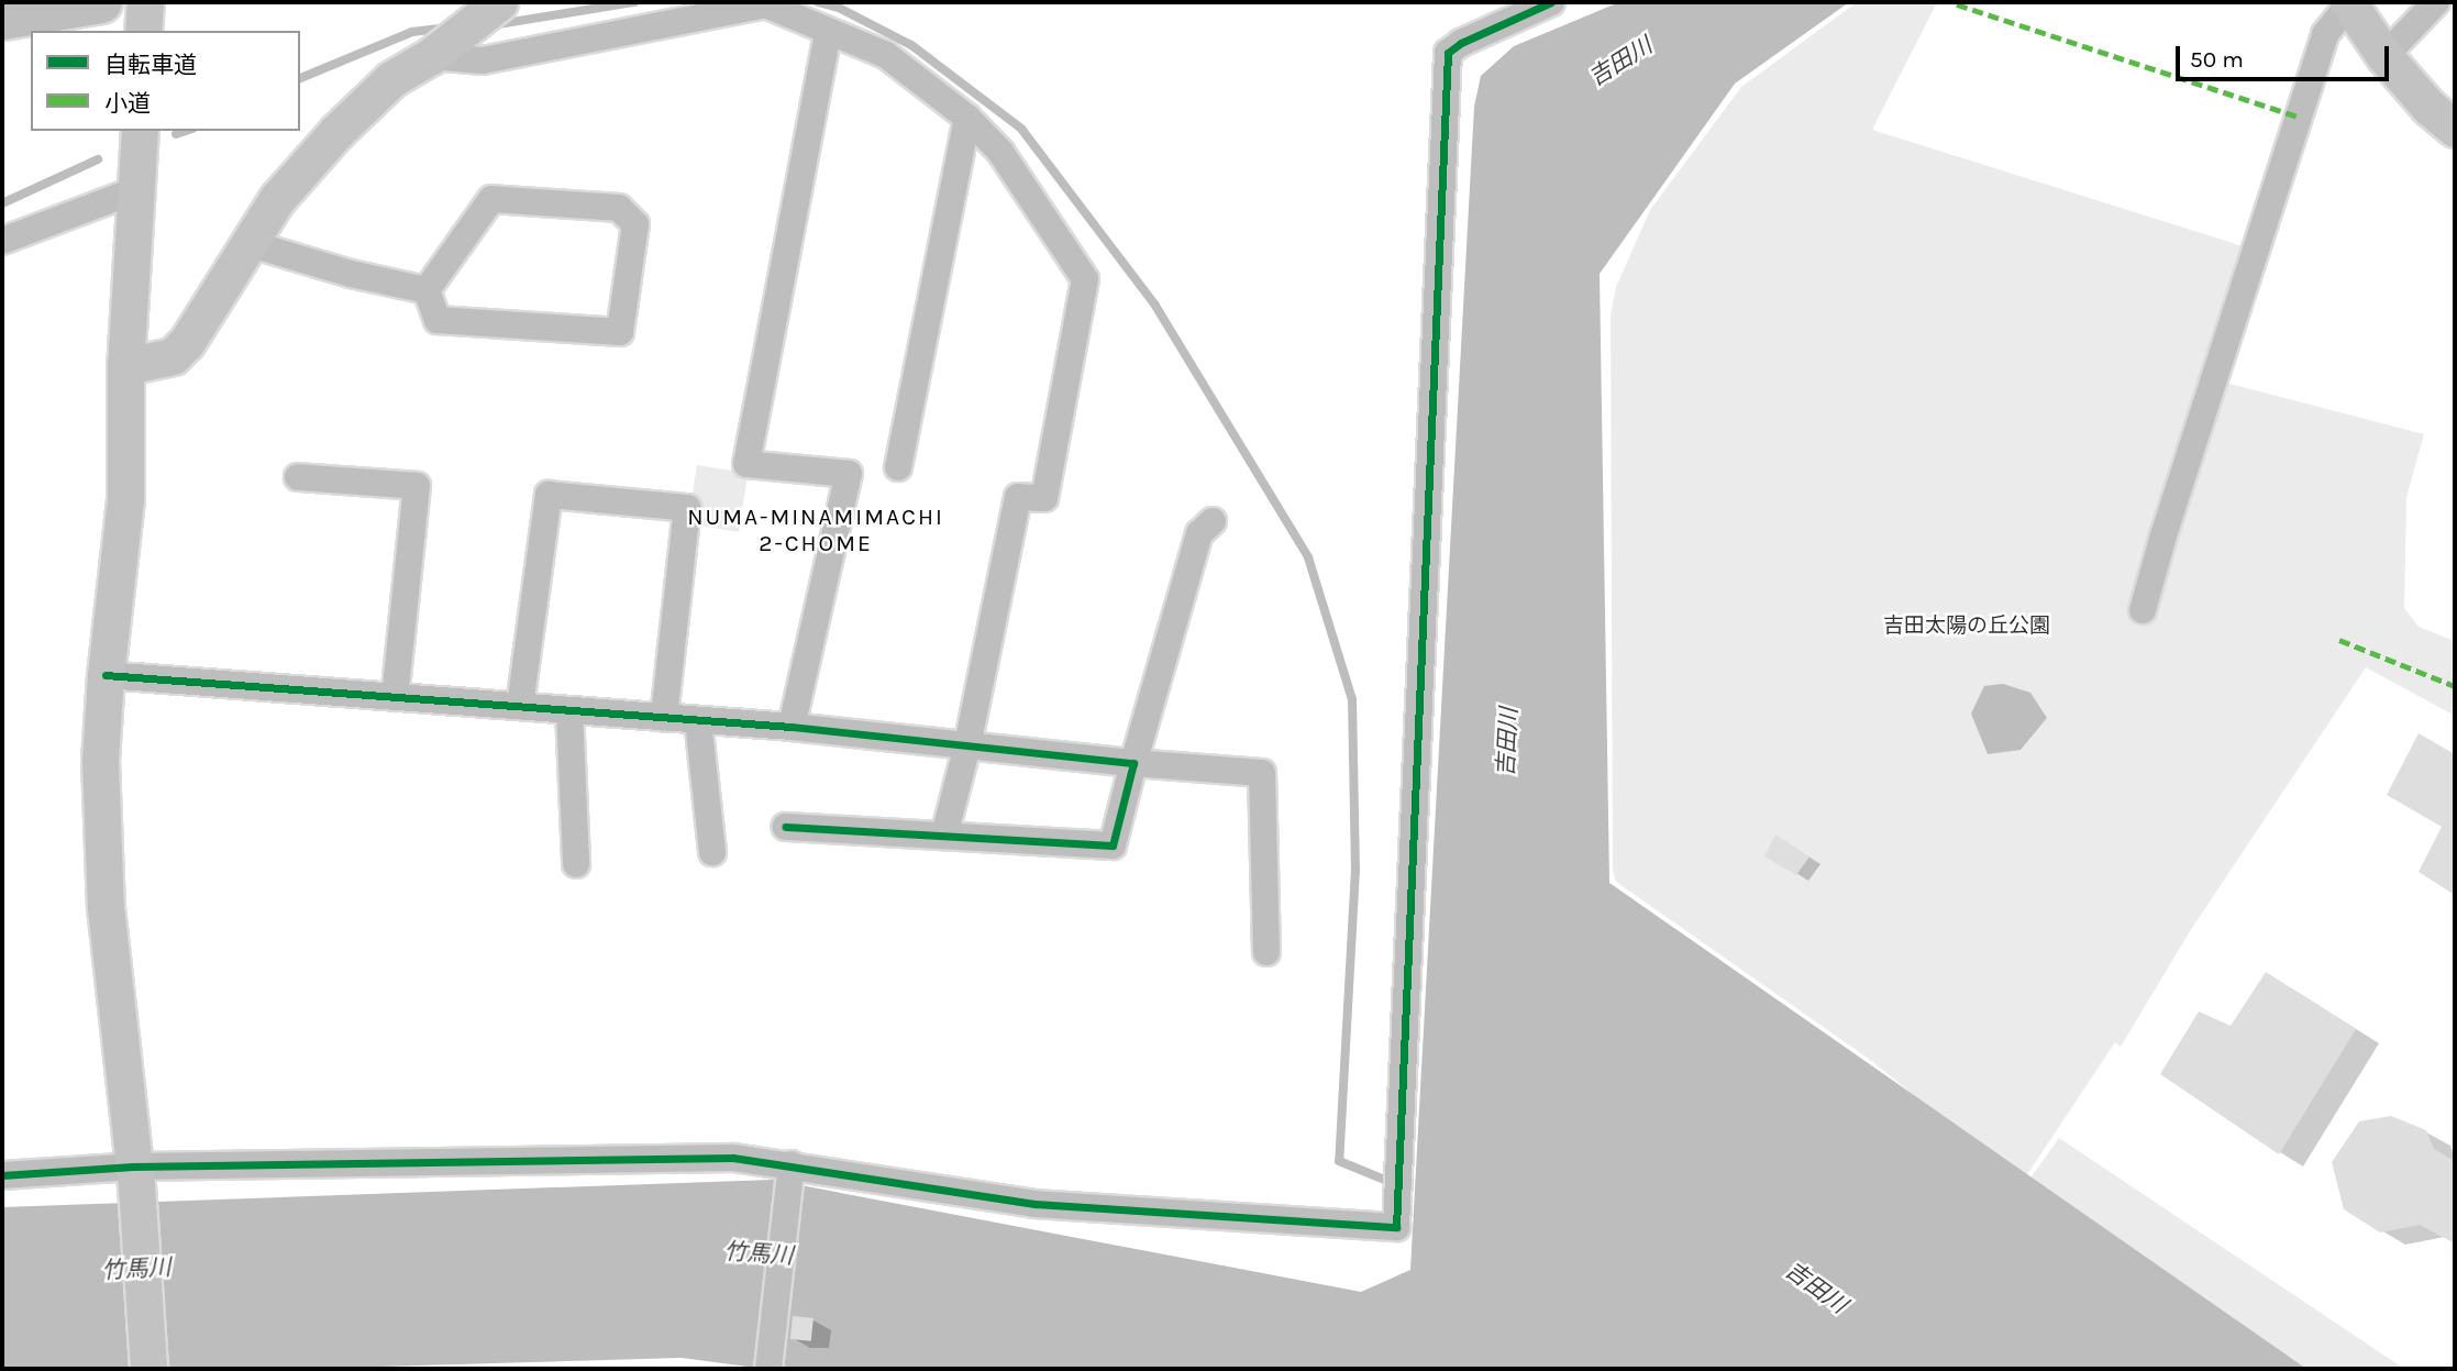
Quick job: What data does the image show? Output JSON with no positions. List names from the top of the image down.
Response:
{
  "districts": ["NUMA-MINAMIMACHI 2-CHOME"],
  "water": ["吉田川", "竹馬川"],
  "parks": ["吉田太陽の丘公園"],
  "legend": ["自転車道", "小道"],
  "scale_bar": "50 m"
}
